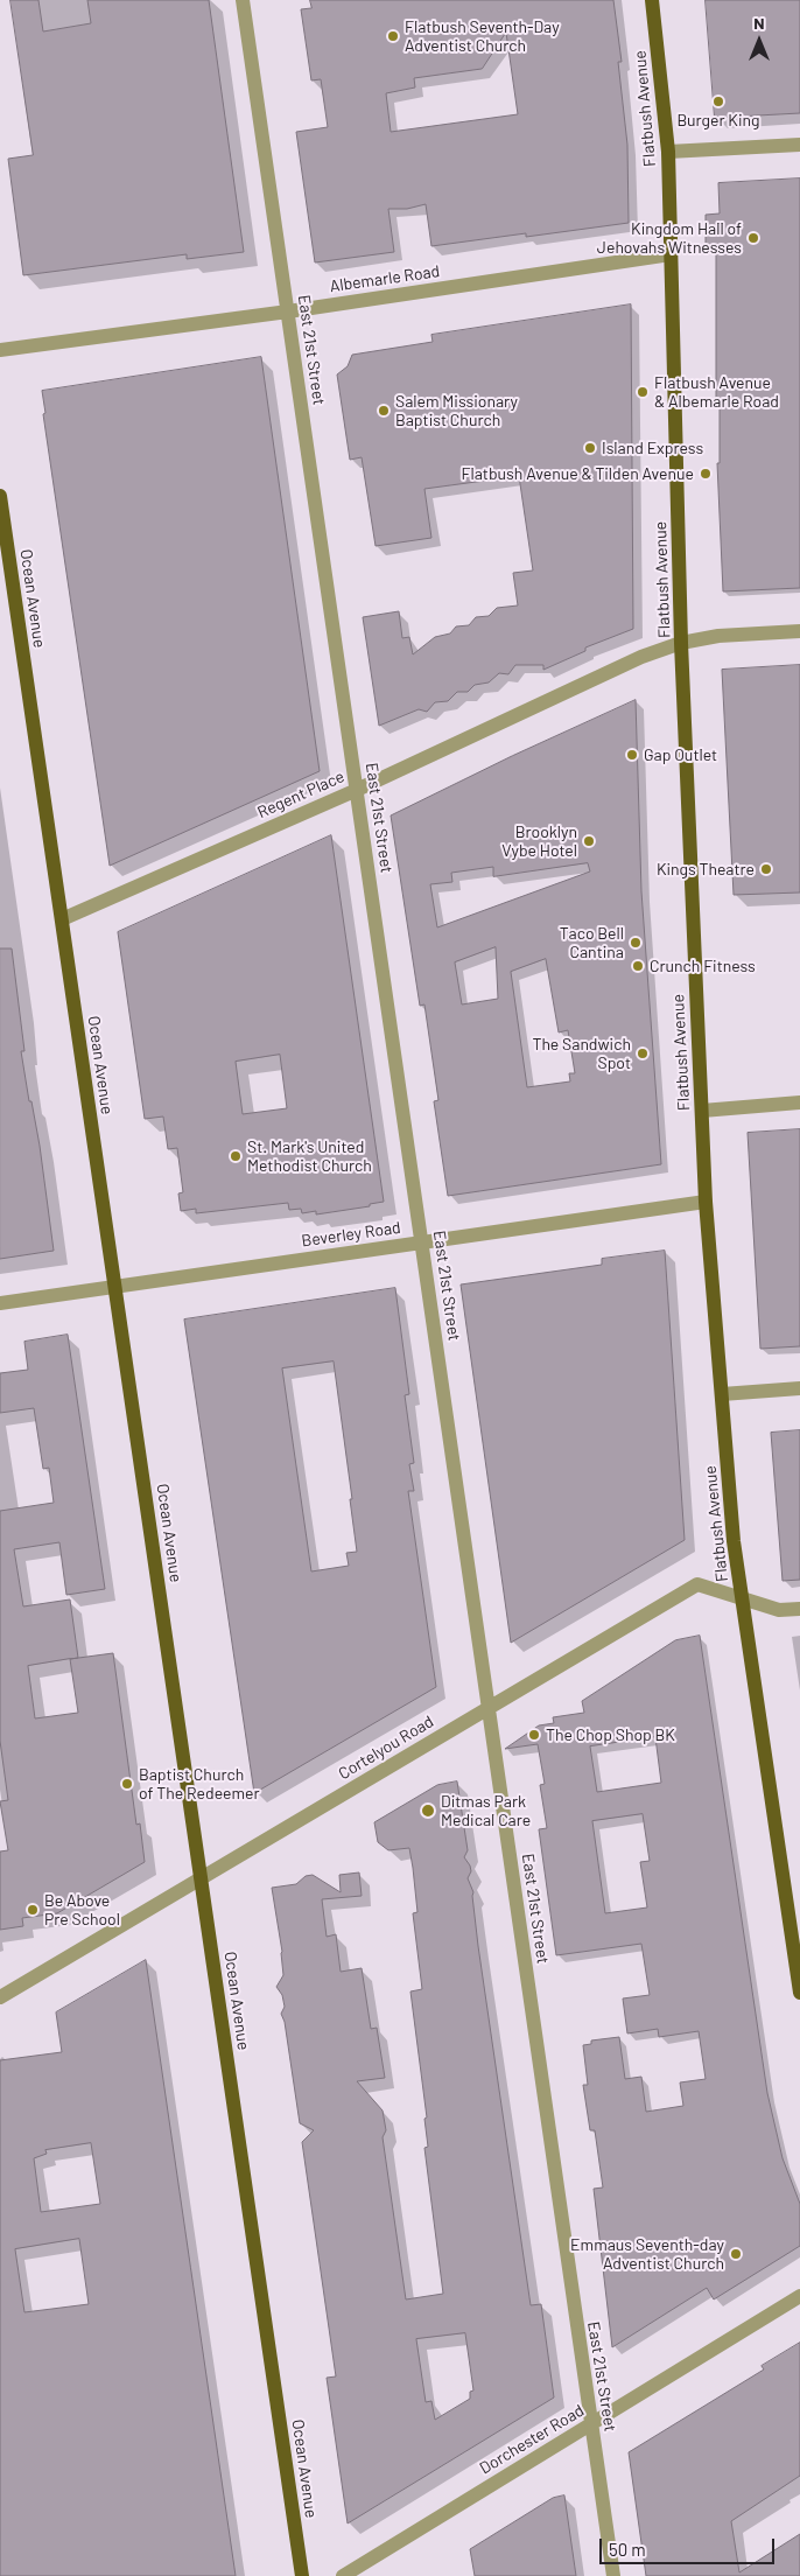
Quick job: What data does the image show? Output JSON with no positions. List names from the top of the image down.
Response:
{
  "streets": {
    "main road": ["Flatbush Avenue", "Ocean Avenue"],
    "street": [
      "Albemarle Road",
      "East 21st Street",
      "Regent Place",
      "Beverley Road",
      "Cortelyou Road",
      "Dorchester Road"
    ]
  },
  "crossings": [
    ["Flatbush Avenue", "Albemarle Road"],
    ["Flatbush Avenue", "Regent Place"],
    ["Flatbush Avenue", "Beverley Road"],
    ["Flatbush Avenue", "Cortelyou Road"],
    ["Albemarle Road", "East 21st Street"],
    ["East 21st Street", "Regent Place"],
    ["East 21st Street", "Beverley Road"],
    ["East 21st Street", "Cortelyou Road"],
    ["East 21st Street", "Dorchester Road"],
    ["Ocean Avenue", "Regent Place"],
    ["Ocean Avenue", "Beverley Road"],
    ["Ocean Avenue", "Cortelyou Road"]
  ],
  "places": [
    "Flatbush Seventh-Day Adventist Church",
    "Burger King",
    "Kingdom Hall of Jehovahs Witnesses",
    "Flatbush Avenue & Albemarle Road",
    "Salem Missionary Baptist Church",
    "Island Express",
    "Flatbush Avenue & Tilden Avenue",
    "Gap Outlet",
    "Brooklyn Vybe Hotel",
    "Kings Theatre",
    "Taco Bell Cantina",
    "Crunch Fitness",
    "The Sandwich Spot",
    "St. Mark's United Methodist Church",
    "The Chop Shop BK",
    "Baptist Church of The Redeemer",
    "Ditmas Park Medical Care",
    "Be Above Pre School",
    "Emmaus Seventh-day Adventist Church"
  ],
  "scale_bar": "50 m",
  "north": "top"
}
